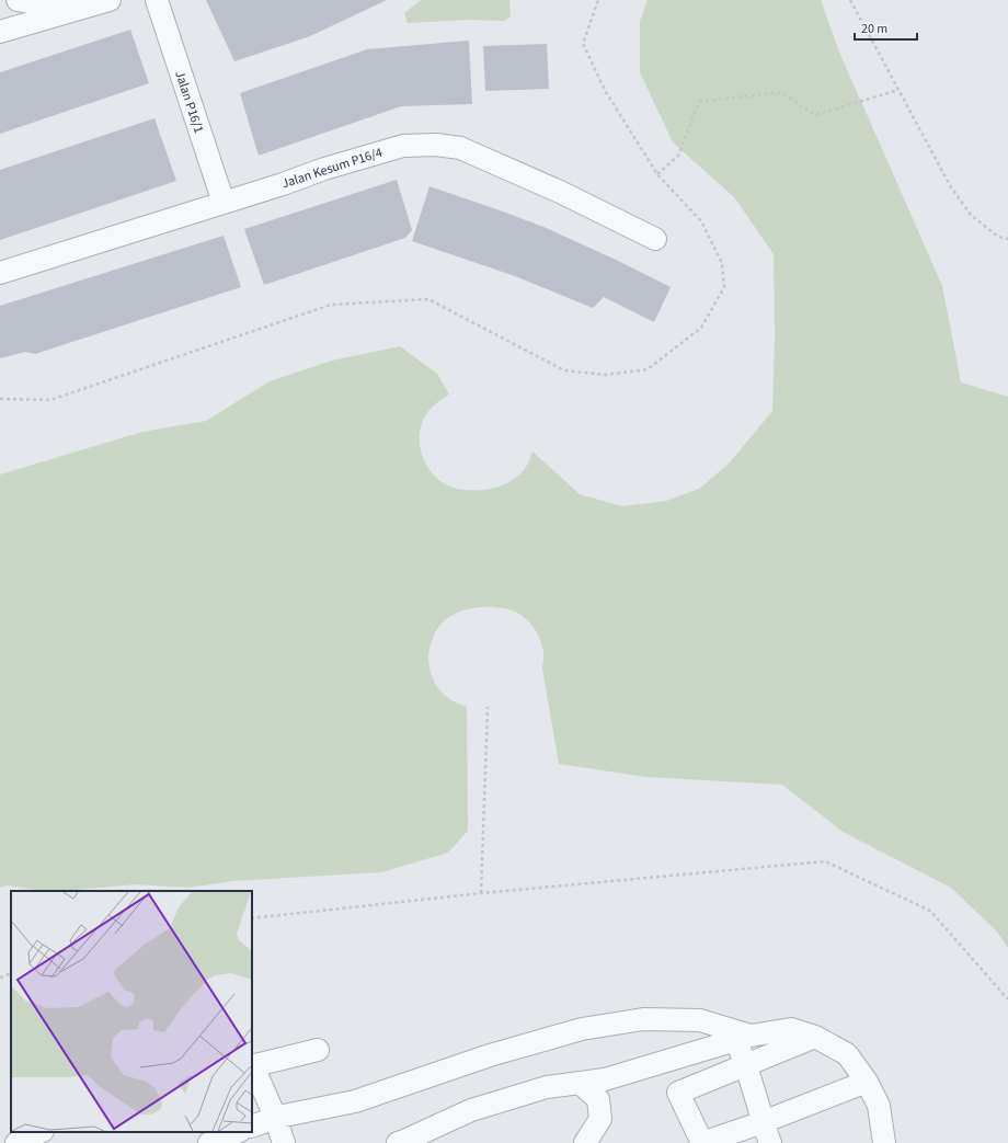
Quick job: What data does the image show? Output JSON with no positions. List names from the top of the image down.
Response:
{
  "streets": {
    "street": ["Jalan P16/1", "Jalan Kesum P16/4"]
  },
  "crossings": [
    ["Jalan P16/1", "Jalan Kesum P16/4"]
  ],
  "scale_bar": "20 m"
}
